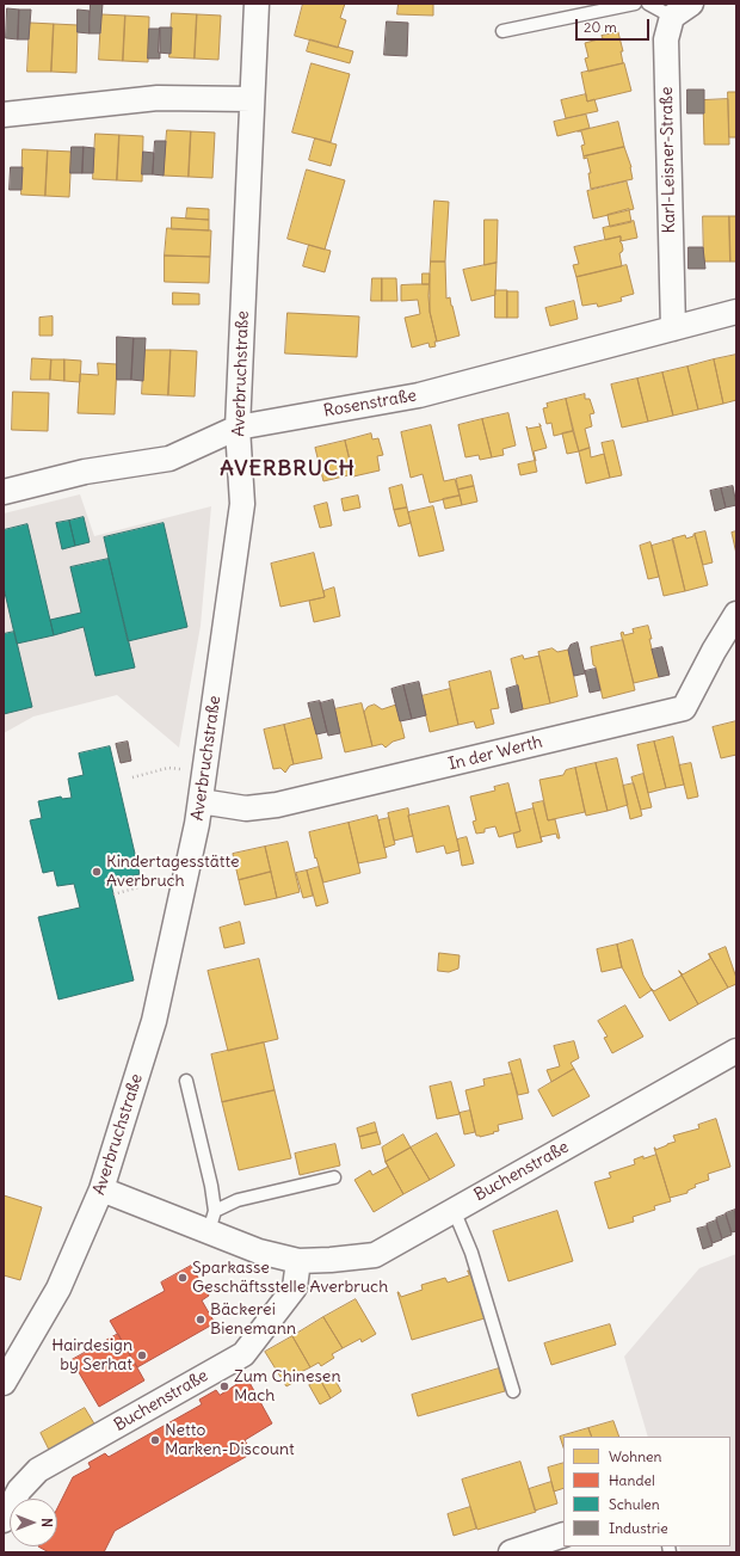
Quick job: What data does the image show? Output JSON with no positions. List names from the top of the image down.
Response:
{
  "streets": {
    "street": [
      "Karl-Leisner-Straße",
      "Averbruchstraße",
      "Rosenstraße",
      "In der Werth",
      "Buchenstraße"
    ]
  },
  "crossings": [
    ["Karl-Leisner-Straße", "Rosenstraße"],
    ["Averbruchstraße", "Rosenstraße"],
    ["Averbruchstraße", "In der Werth"],
    ["Averbruchstraße", "Buchenstraße"]
  ],
  "districts": ["AVERBRUCH"],
  "places": [
    "Kindertagesstätte Averbruch",
    "Sparkasse Geschäftsstelle Averbruch",
    "Bäckerei Bienemann",
    "Hairdesign by Serhat",
    "Zum Chinesen Mach",
    "Netto Marken-Discount"
  ],
  "legend": [
    "Wohnen",
    "Handel",
    "Schulen",
    "Industrie"
  ],
  "scale_bar": "20 m",
  "north": "right"
}
